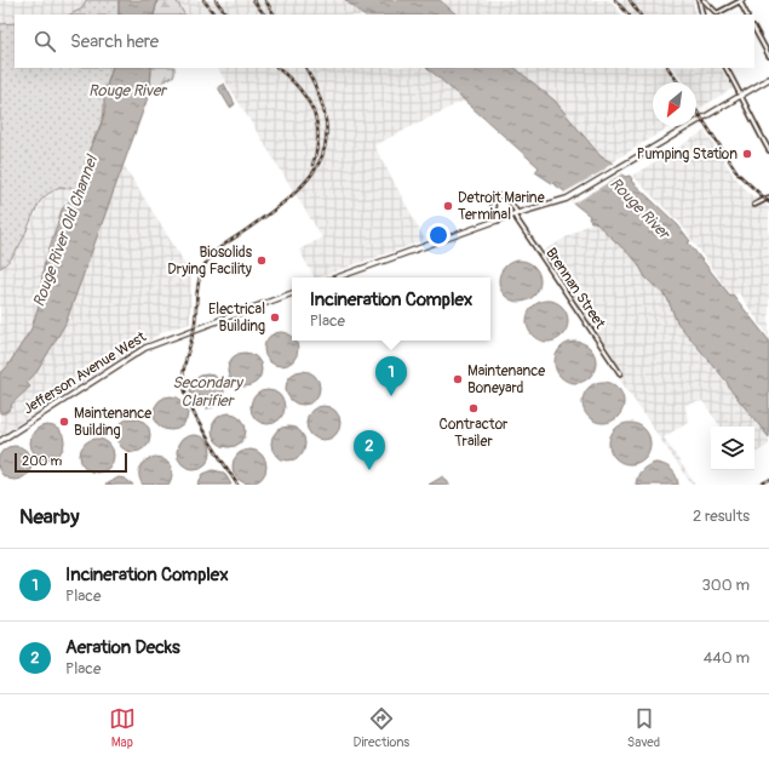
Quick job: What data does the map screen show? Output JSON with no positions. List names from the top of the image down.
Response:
{
  "streets": {
    "main road": ["Jefferson Avenue West"],
    "street": ["Brennan Street"]
  },
  "water": ["Rouge River", "Rouge River Old Channel", "Secondary Clarifier"],
  "places": [
    "Pumping Station",
    "Detroit Marine Terminal",
    "Biosolids Drying Facility",
    "Electrical Building",
    "Maintenance Boneyard",
    "Contractor Trailer",
    "Maintenance Building"
  ],
  "scale_bar": "200 m",
  "north": "bottom left",
  "page": {
    "search": "Search here",
    "popup": ["Incineration Complex", "Place"],
    "pins": ["1", "2"],
    "scale": "200 m",
    "heading": ["Nearby", "2 results"],
    "list": [
      {
        "mark": "1",
        "name": "Incineration Complex",
        "note": "Place",
        "value": "300 m"
      },
      {
        "mark": "2",
        "name": "Aeration Decks",
        "note": "Place",
        "value": "440 m"
      }
    ],
    "nav": ["Map", "Directions", "Saved"]
  }
}
